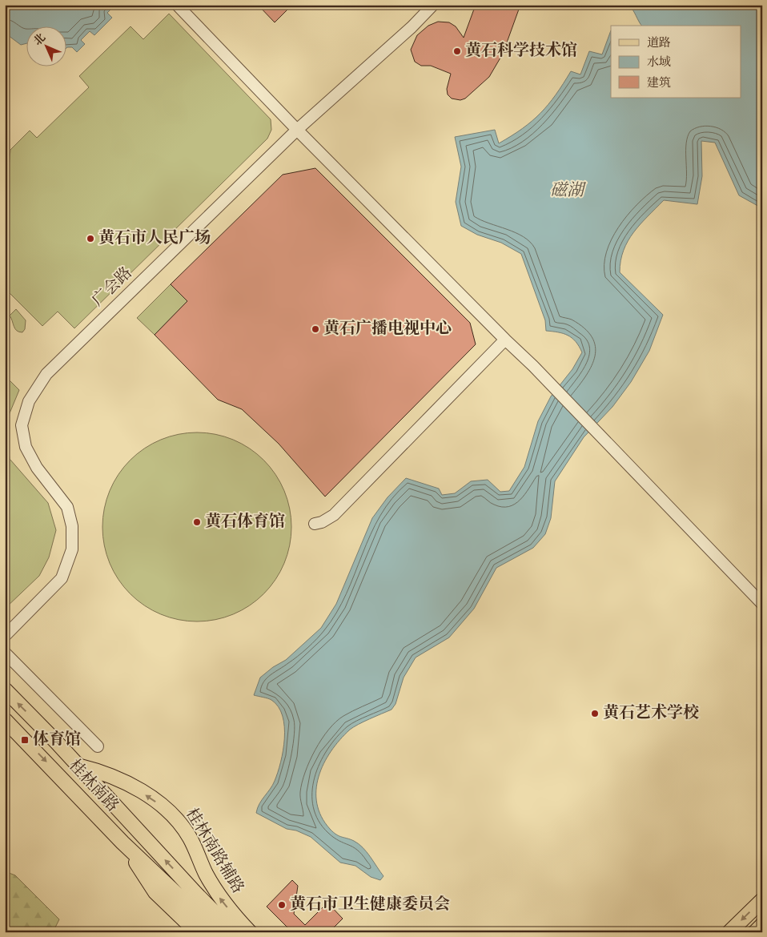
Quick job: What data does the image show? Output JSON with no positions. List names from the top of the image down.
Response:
{
  "streets": {
    "main road": ["桂林南路", "桂林南路辅路"],
    "street": ["广会路"]
  },
  "crossings": [
    ["桂林南路", "桂林南路辅路"]
  ],
  "water": ["磁湖"],
  "places": {
    "other": [
      "黄石科学技术馆",
      "黄石市人民广场",
      "黄石广播电视中心",
      "黄石体育馆",
      "黄石艺术学校",
      "黄石市卫生健康委员会"
    ],
    "transit": ["体育馆"]
  },
  "legend": ["道路", "水域", "建筑"],
  "north": "top left"
}
